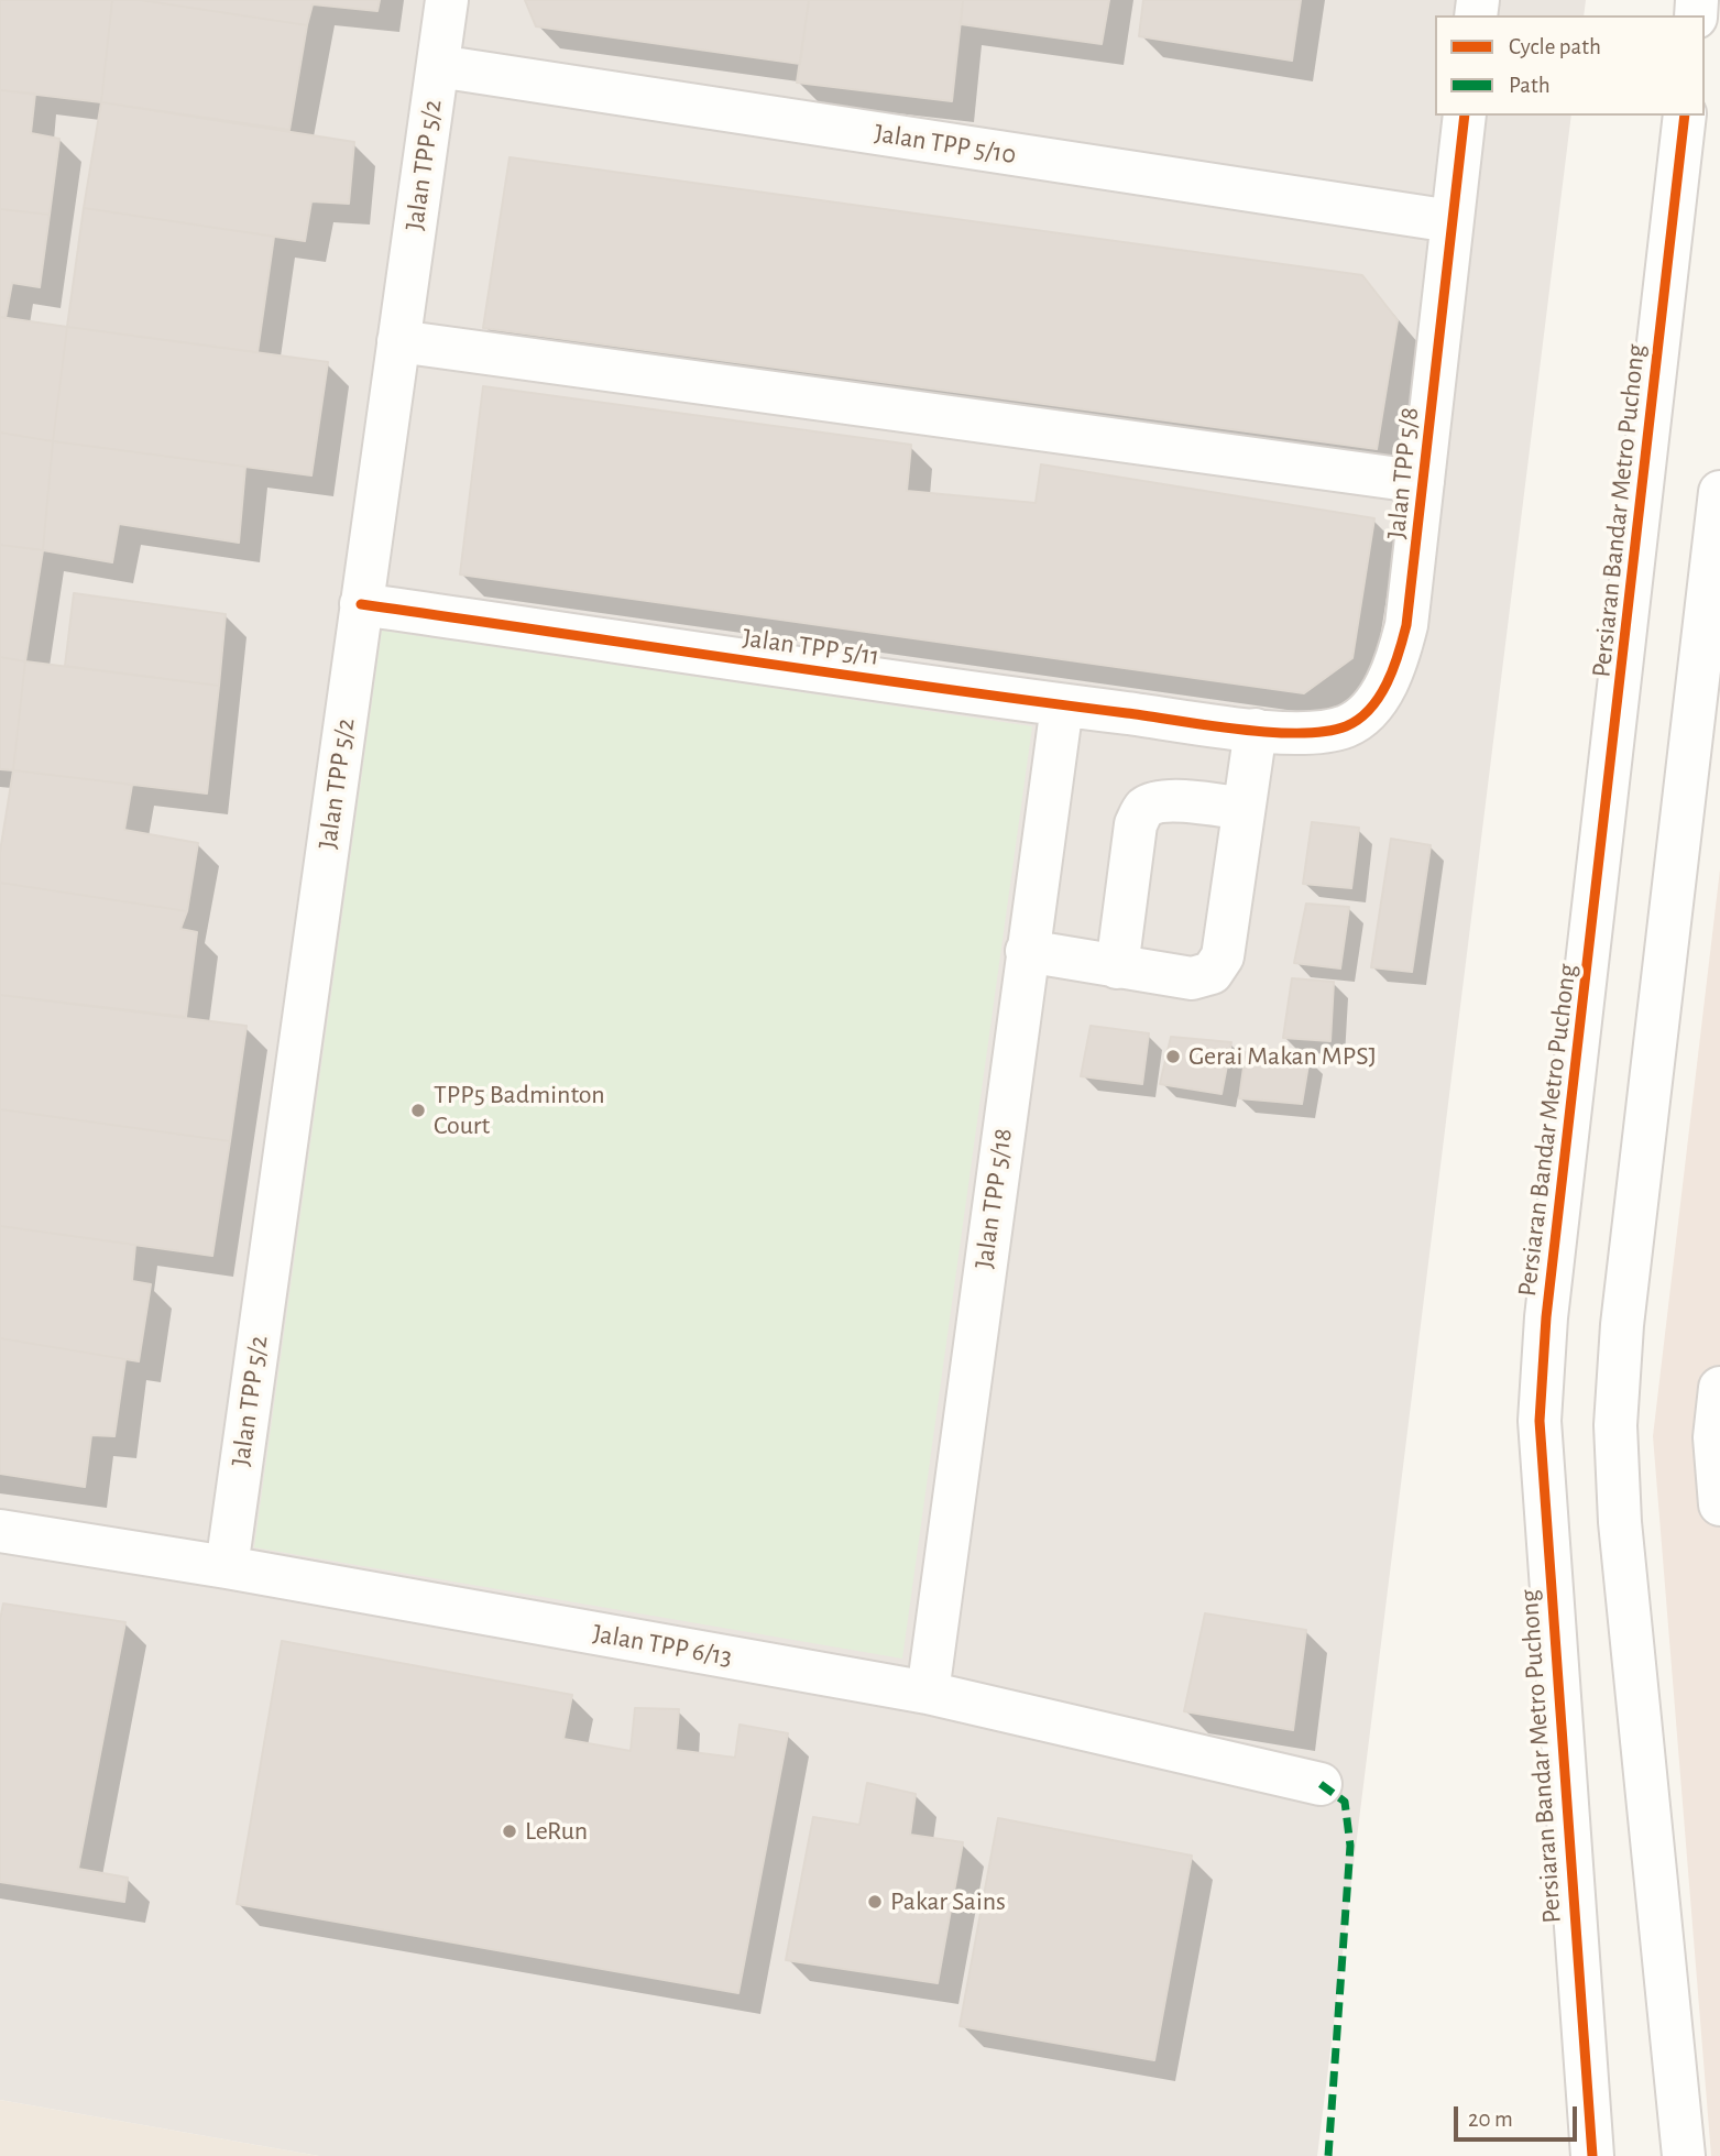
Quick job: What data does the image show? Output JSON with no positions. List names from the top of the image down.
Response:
{
  "streets": {
    "street": [
      "Jalan TPP 5/10",
      "Jalan TPP 5/2",
      "Jalan TPP 5/8",
      "Persiaran Bandar Metro Puchong",
      "Jalan TPP 5/11",
      "Jalan TPP 5/18",
      "Jalan TPP 6/13"
    ]
  },
  "crossings": [
    ["Jalan TPP 5/10", "Jalan TPP 5/2"],
    ["Jalan TPP 5/10", "Jalan TPP 5/8"],
    ["Jalan TPP 5/2", "Jalan TPP 5/11"],
    ["Jalan TPP 5/2", "Jalan TPP 6/13"],
    ["Jalan TPP 5/8", "Jalan TPP 5/11"],
    ["Jalan TPP 5/11", "Jalan TPP 5/18"],
    ["Jalan TPP 5/18", "Jalan TPP 6/13"]
  ],
  "places": [
    "Gerai Makan MPSJ",
    "TPP5 Badminton Court",
    "LeRun",
    "Pakar Sains"
  ],
  "legend": ["Cycle path", "Path"],
  "scale_bar": "20 m"
}
